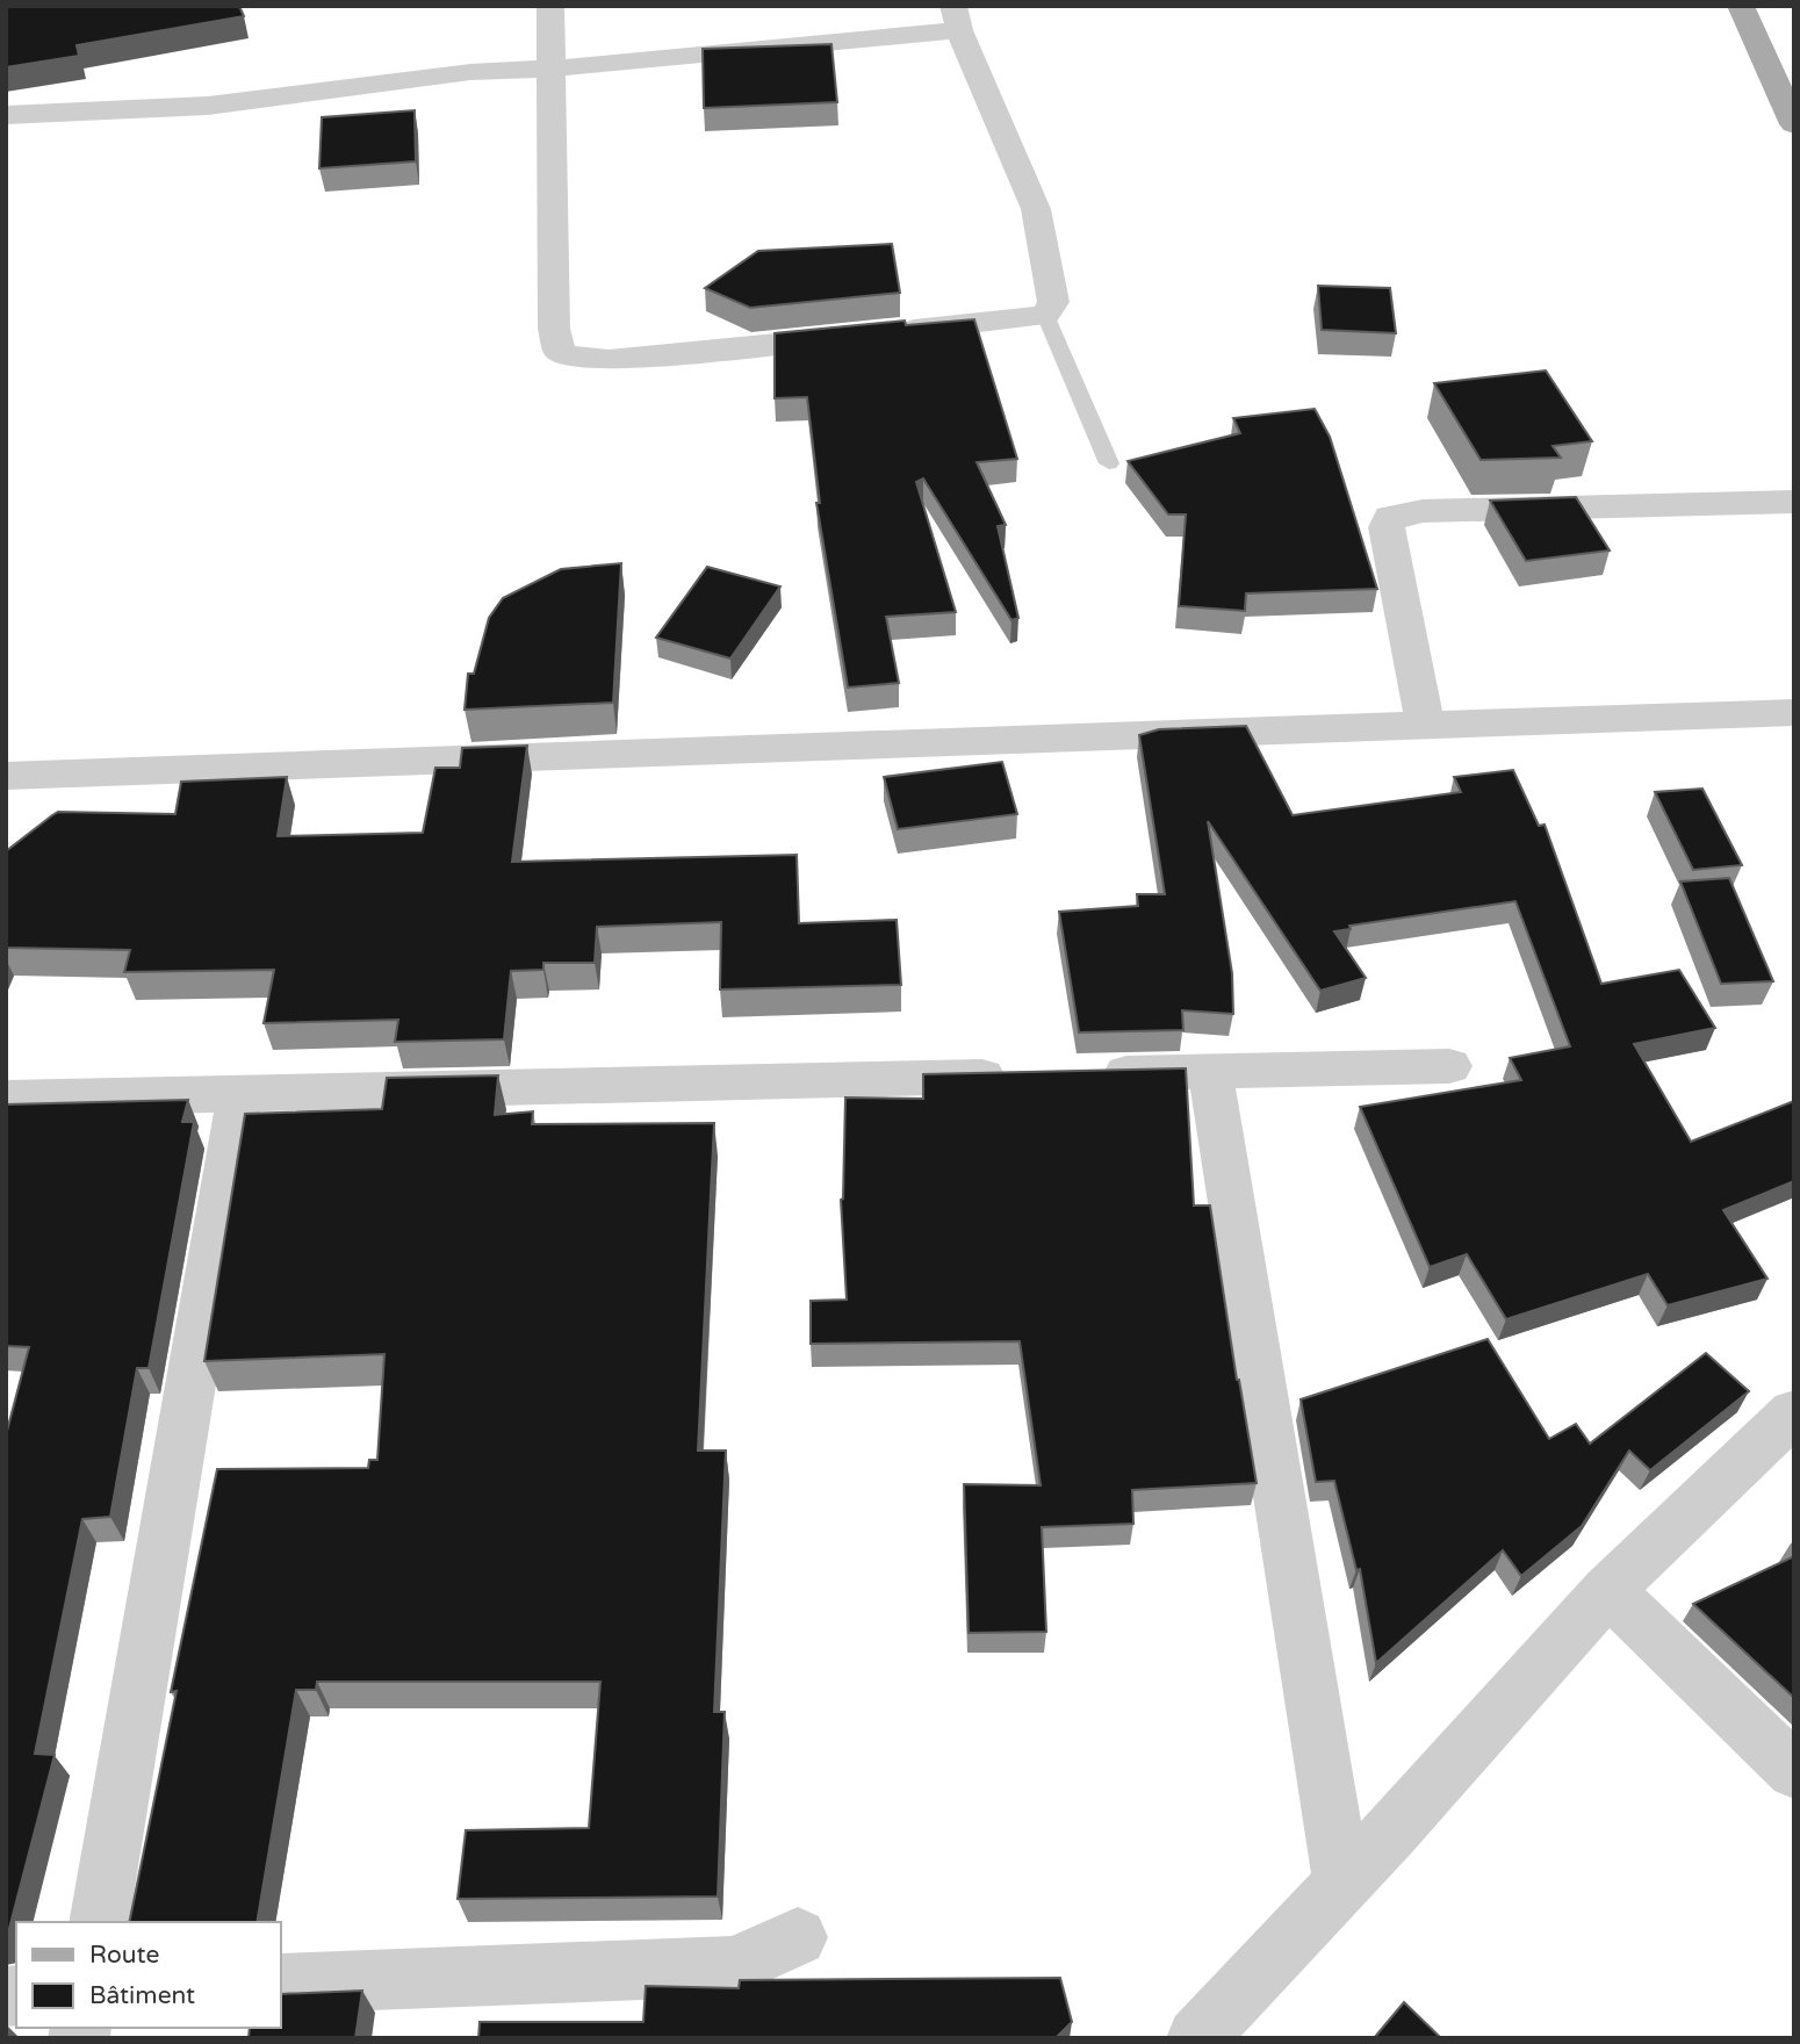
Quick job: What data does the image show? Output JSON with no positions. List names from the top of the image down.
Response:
{
  "legend": ["Route", "Bâtiment"]
}
